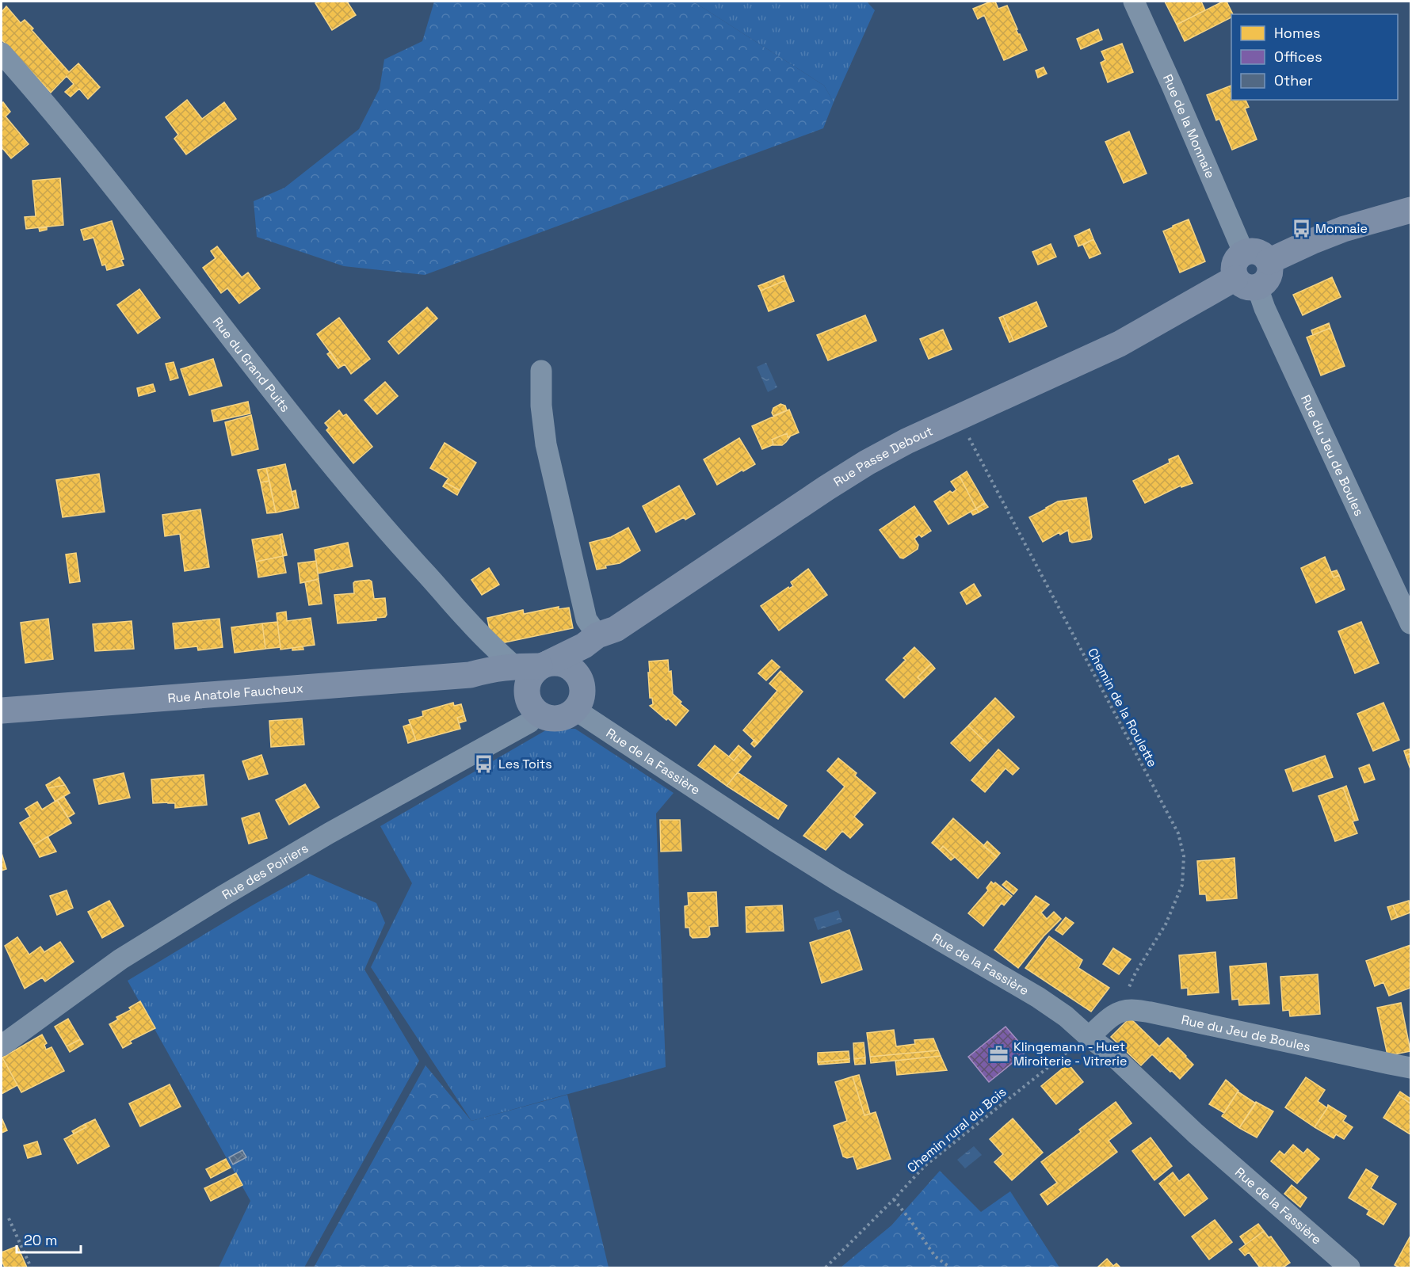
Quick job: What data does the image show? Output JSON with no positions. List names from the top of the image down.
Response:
{
  "streets": {
    "main road": ["Rue Passe Debout", "Rue Anatole Faucheux"],
    "street": [
      "Rue de la Monnaie",
      "Rue du Grand Puits",
      "Rue du Jeu de Boules",
      "Rue de la Fassière",
      "Rue des Poiriers"
    ],
    "path": ["Chemin de la Roulette", "Chemin rural du Bois"]
  },
  "crossings": [
    ["Rue de la Monnaie", "Rue Passe Debout"],
    ["Rue de la Monnaie", "Rue du Jeu de Boules"],
    ["Rue du Grand Puits", "Rue Anatole Faucheux"],
    ["Rue Passe Debout", "Rue du Jeu de Boules"],
    ["Rue Passe Debout", "Rue Anatole Faucheux"],
    ["Rue Passe Debout", "Chemin de la Roulette"],
    ["Rue Passe Debout", "Rue de la Fassière"],
    ["Rue Passe Debout", "Rue des Poiriers"],
    ["Rue du Jeu de Boules", "Chemin de la Roulette"],
    ["Rue Anatole Faucheux", "Rue de la Fassière"],
    ["Rue Anatole Faucheux", "Rue des Poiriers"],
    ["Rue de la Fassière", "Rue des Poiriers"],
    ["Rue de la Fassière", "Chemin rural du Bois"]
  ],
  "places": {
    "bus stop": ["Monnaie", "Les Toits"],
    "office": ["Klingemann - Huet Miroiterie - Vitrerie"]
  },
  "legend": ["Homes", "Offices", "Other"],
  "scale_bar": "20 m"
}
